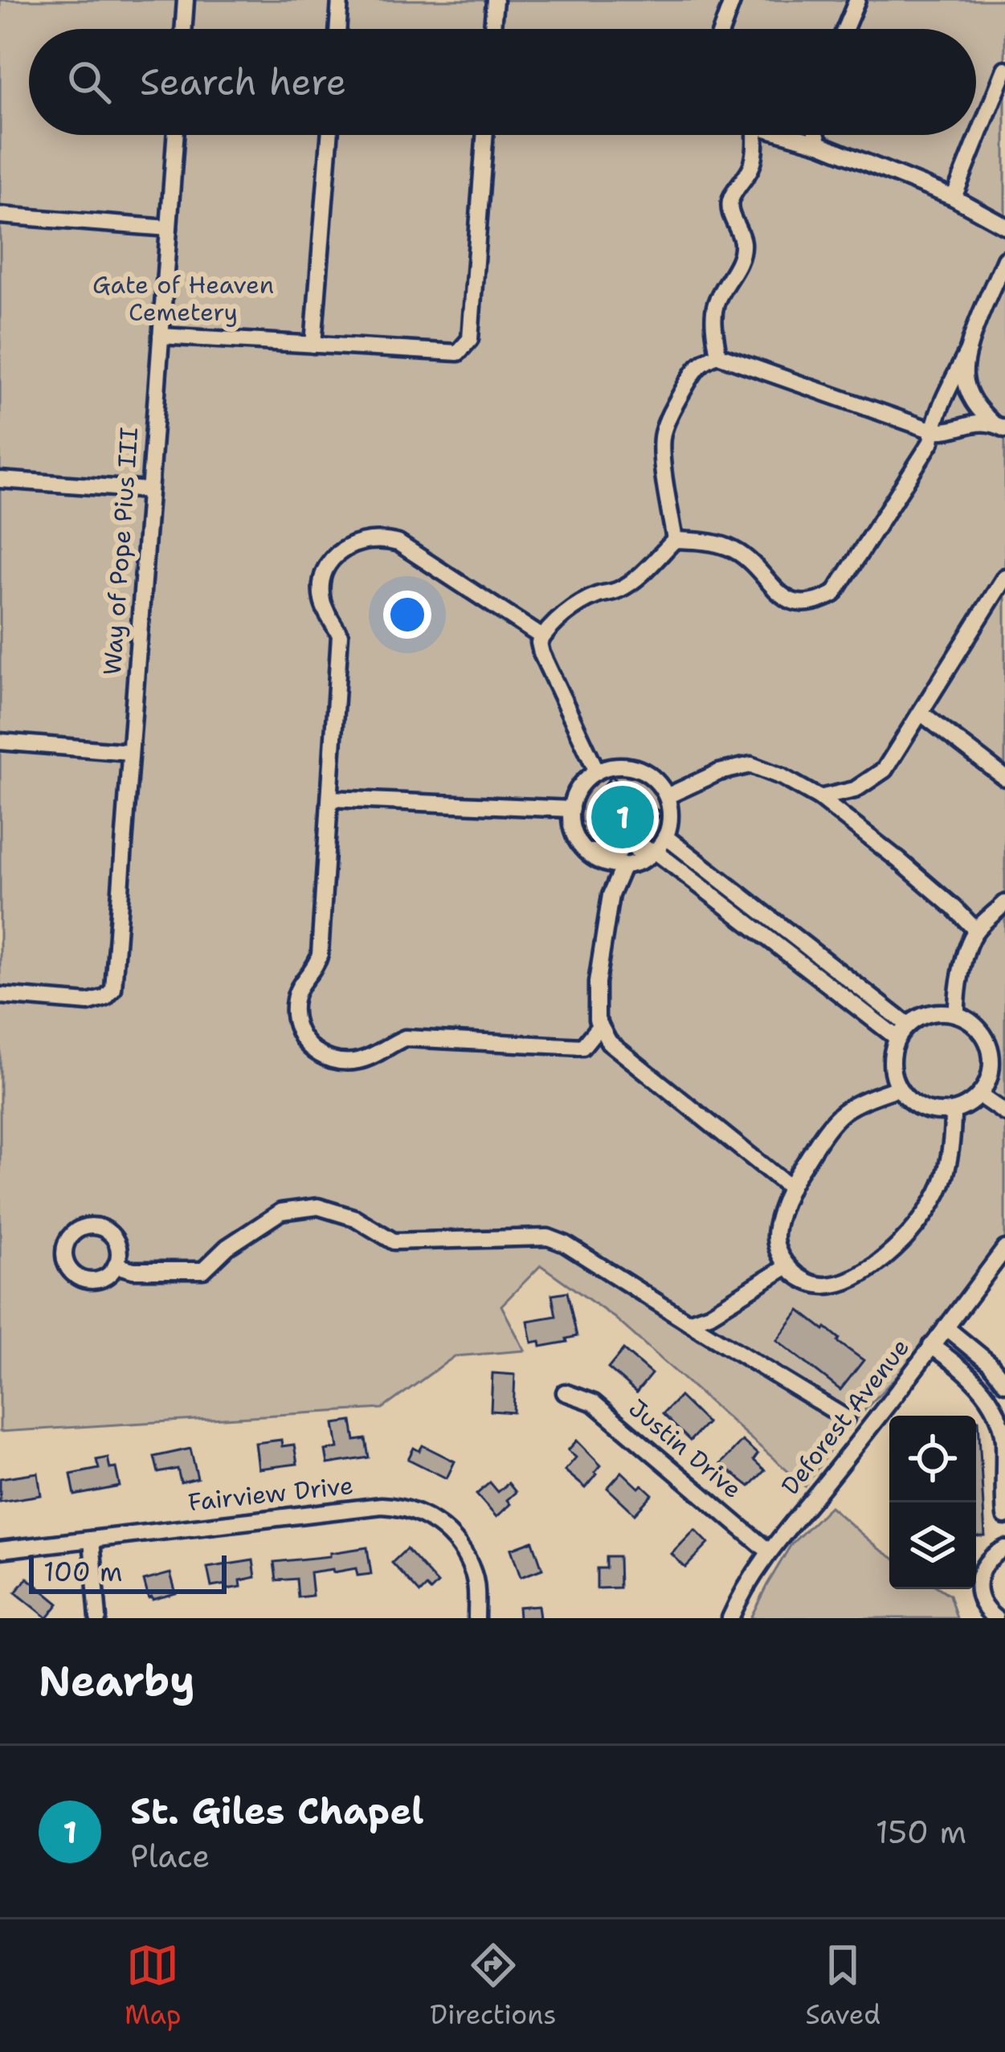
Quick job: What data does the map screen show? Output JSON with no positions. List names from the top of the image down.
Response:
{
  "streets": {
    "street": [
      "Way of Pope Pius III",
      "Deforest Avenue",
      "Justin Drive",
      "Fairview Drive"
    ]
  },
  "crossings": [
    ["Deforest Avenue", "Justin Drive"]
  ],
  "parks": ["Gate of Heaven Cemetery"],
  "scale_bar": "100 m",
  "page": {
    "search": "Search here",
    "pins": "1",
    "scale": "100 m",
    "heading": "Nearby",
    "list": [
      {
        "mark": "1",
        "name": "St. Giles Chapel",
        "note": "Place",
        "value": "150 m"
      }
    ],
    "nav": ["Map", "Directions", "Saved"]
  }
}
